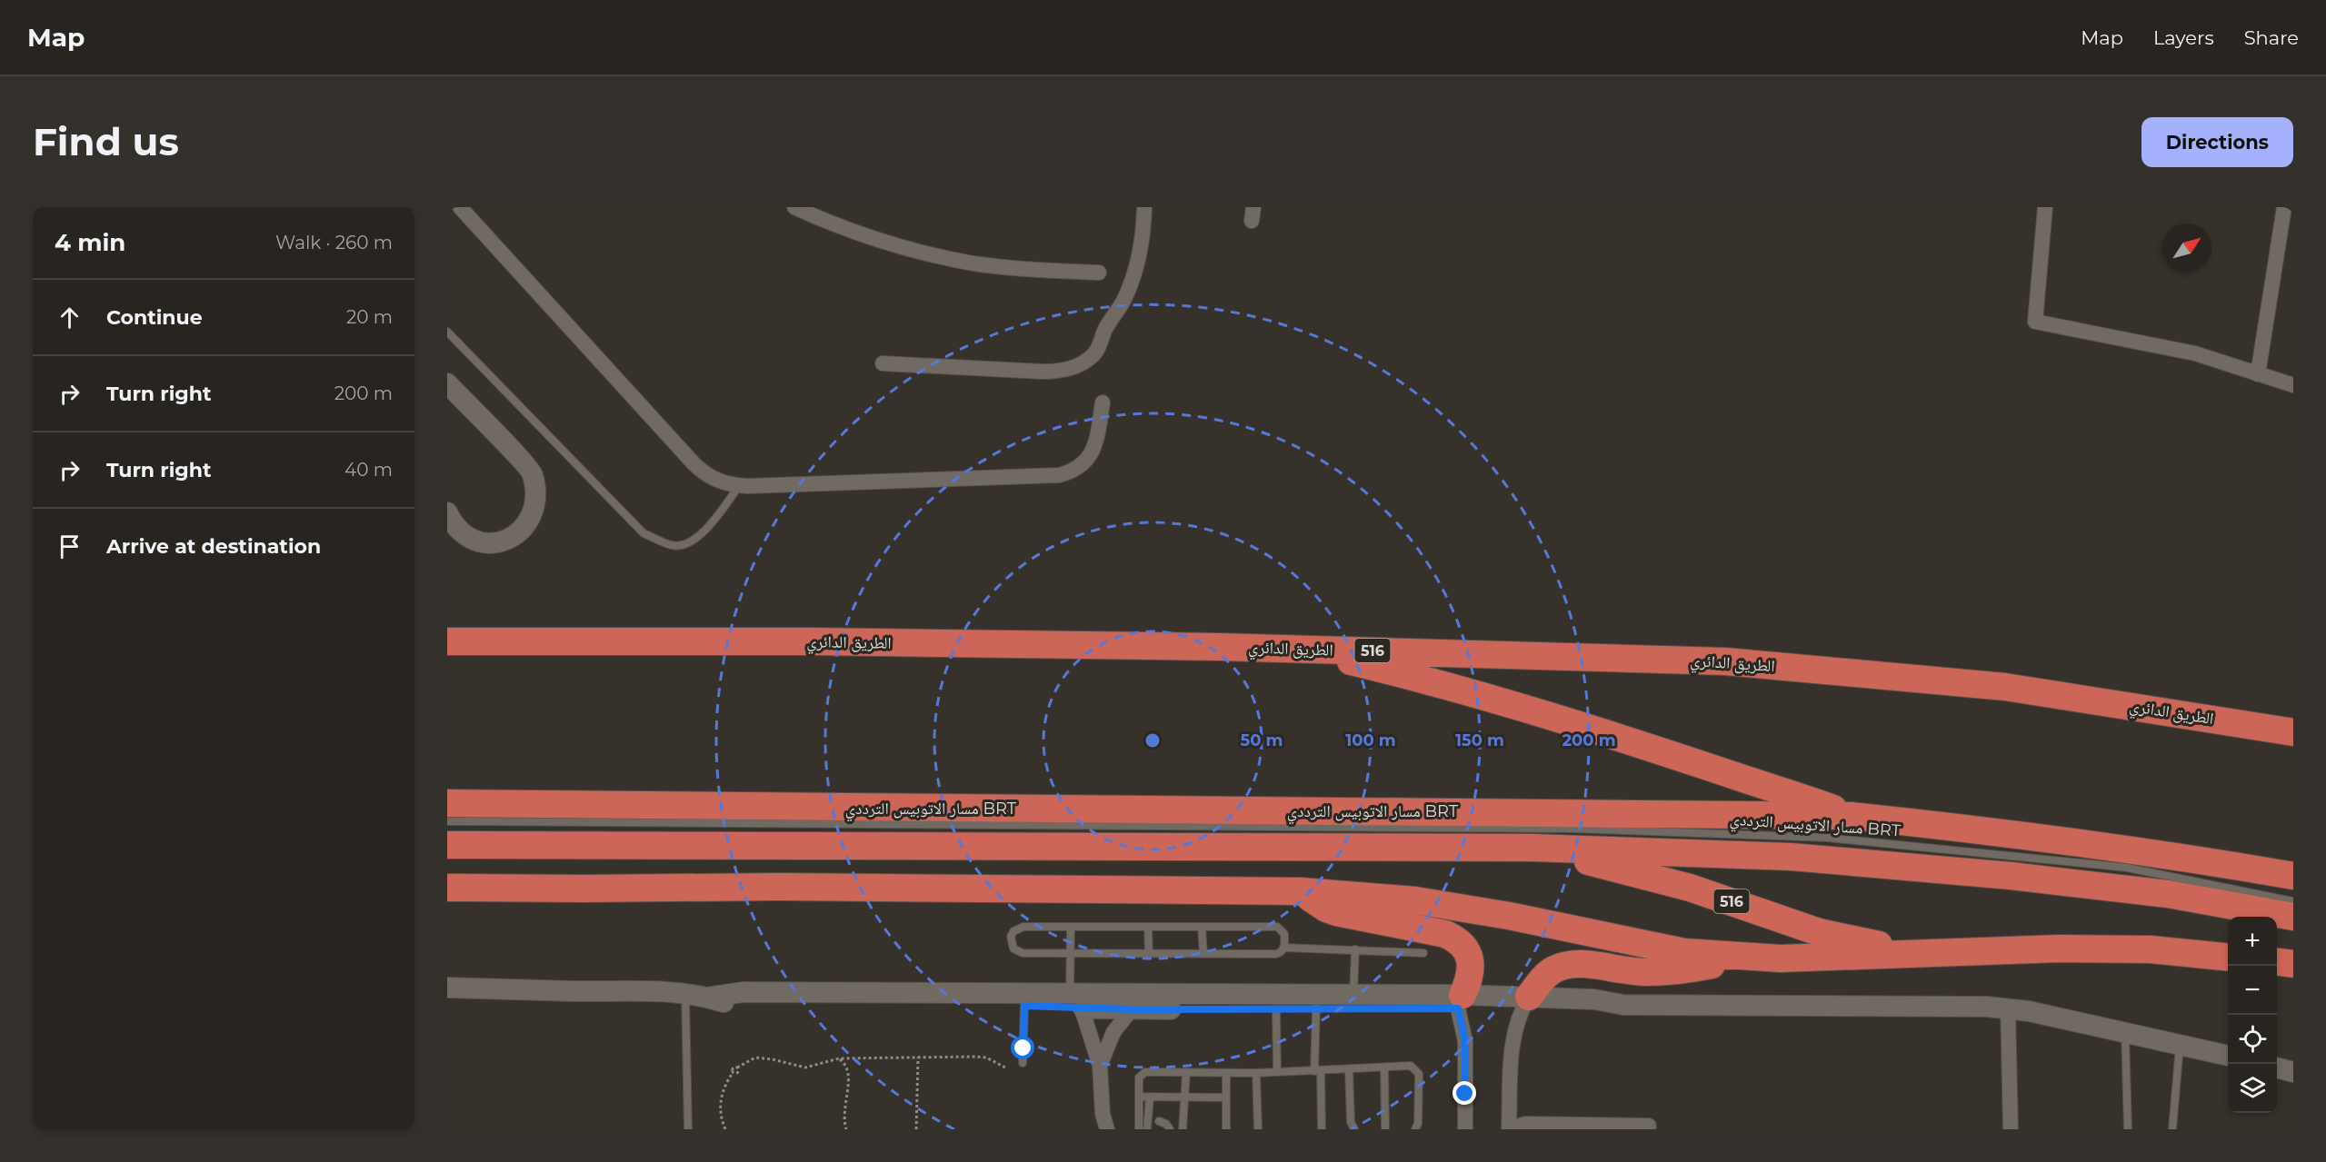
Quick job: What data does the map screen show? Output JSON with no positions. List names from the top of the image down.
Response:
{
  "streets": {
    "highway": ["الطريق الدائري", "516"],
    "lane": ["مسار الاتوبيس الترددي BRT"]
  },
  "crossings": [
    ["الطريق الدائري", "516"]
  ],
  "north": "top right",
  "page": {
    "header": "Map",
    "nav": ["Map", "Layers", "Share"],
    "buttons": "Directions",
    "title": "Find us",
    "heading": ["4 min", "Walk · 260 m"],
    "list": [
      ["Continue", "20 m"],
      ["Turn right", "200 m"],
      ["Turn right", "40 m"],
      "Arrive at destination"
    ],
    "map_buttons": ["+", "−"]
  },
  "rings": [
    "50 m",
    "100 m",
    "150 m",
    "200 m"
  ]
}
